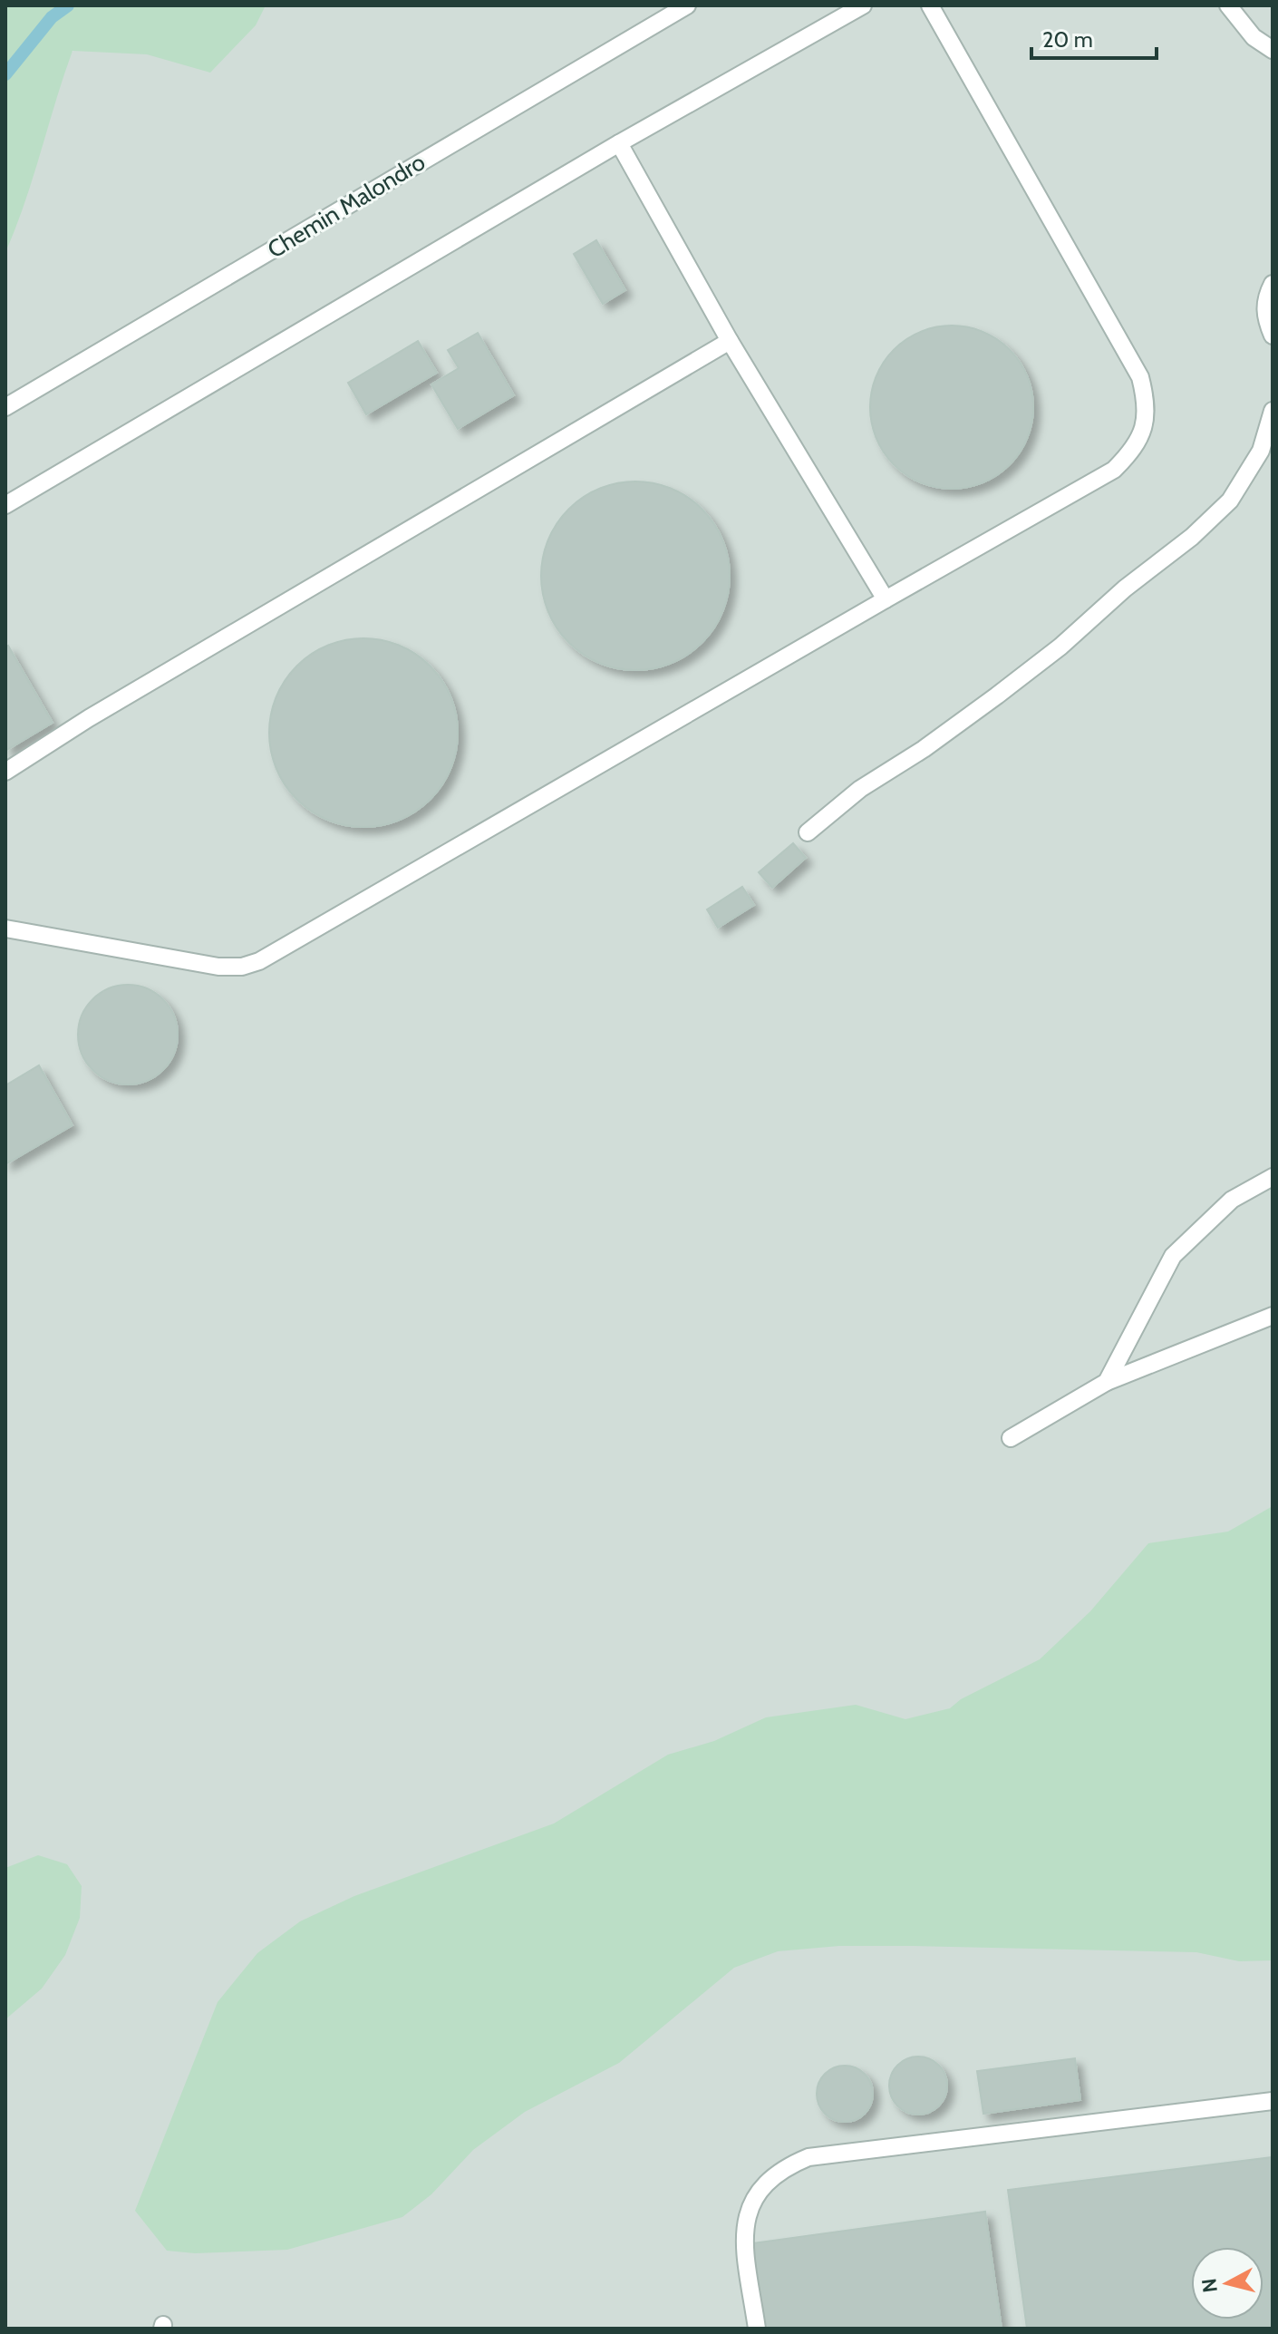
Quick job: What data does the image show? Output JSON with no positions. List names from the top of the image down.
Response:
{
  "streets": {
    "lane": ["Chemin Malondro"]
  },
  "scale_bar": "20 m",
  "north": "left"
}
